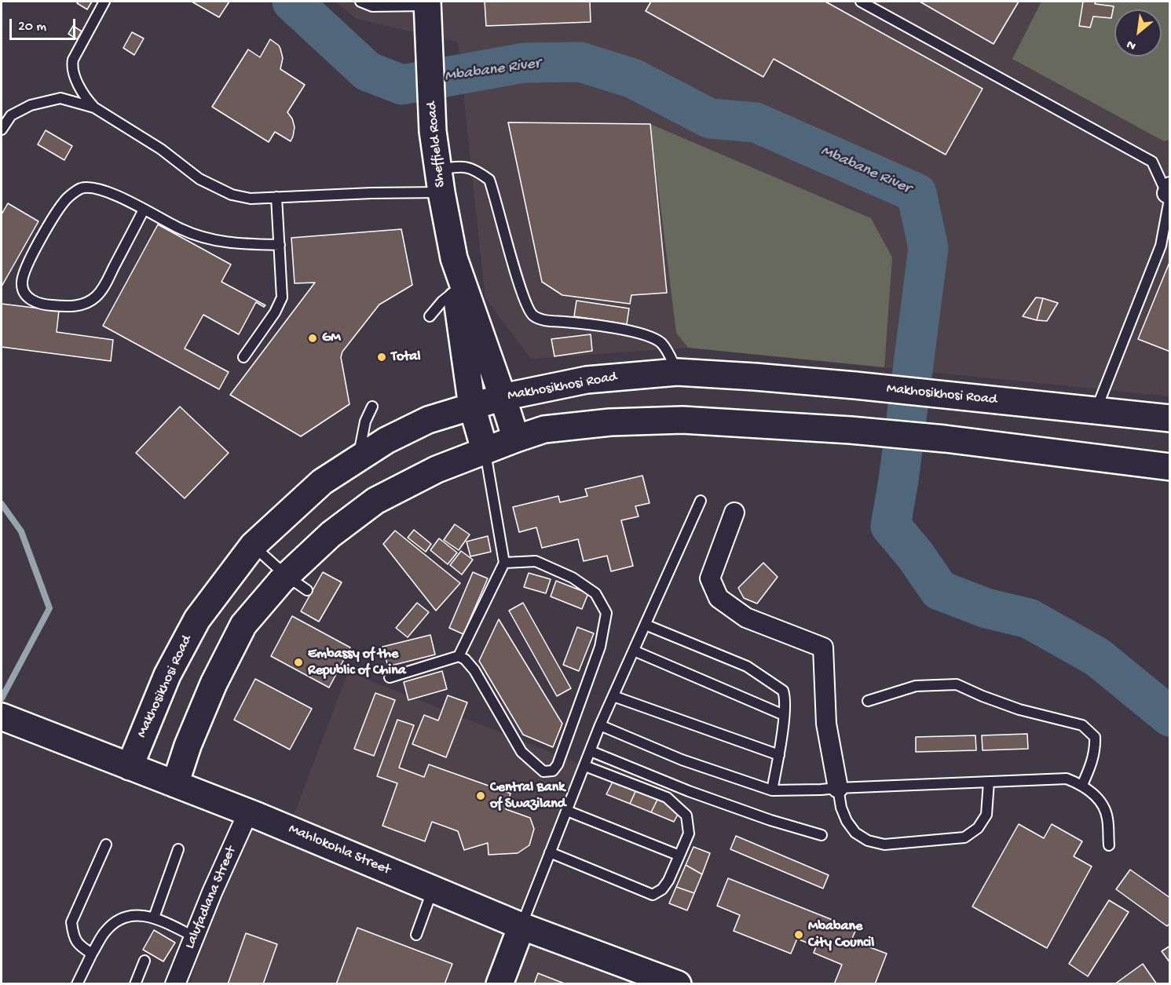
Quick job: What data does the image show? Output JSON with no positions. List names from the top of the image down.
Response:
{
  "streets": {
    "main road": ["Sheffield Road", "Makhosikhosi Road", "Mahlokohla Street"],
    "street": ["Lalufadlana Street"]
  },
  "crossings": [
    ["Sheffield Road", "Makhosikhosi Road"],
    ["Makhosikhosi Road", "Mahlokohla Street"],
    ["Mahlokohla Street", "Lalufadlana Street"]
  ],
  "water": ["Mbabane River"],
  "places": [
    "GM",
    "Total",
    "Embassy of the Republic of China",
    "Central Bank of Swaziland",
    "Mbabane City Council"
  ],
  "scale_bar": "20 m",
  "north": "bottom left"
}
